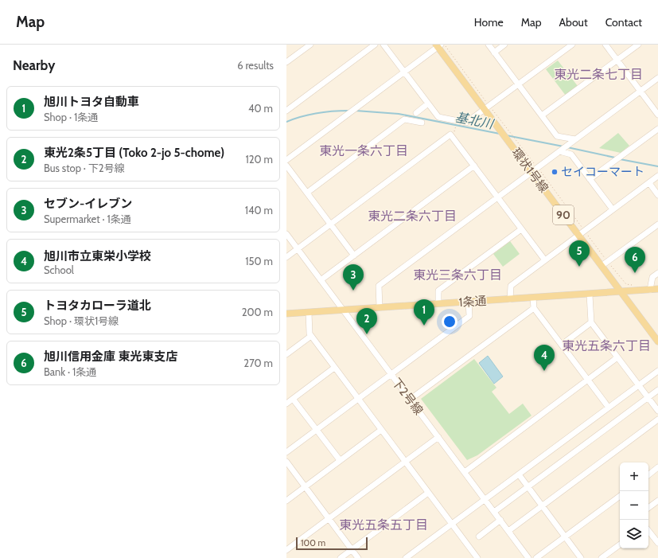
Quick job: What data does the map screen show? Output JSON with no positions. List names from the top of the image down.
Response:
{
  "streets": {
    "main road": ["環状1号線", "90", "1条通"],
    "street": ["下2号線"]
  },
  "crossings": [
    ["環状1号線", "1条通"],
    ["1条通", "下2号線"]
  ],
  "districts": [
    "東光二条七丁目",
    "東光一条六丁目",
    "東光二条六丁目",
    "東光三条六丁目",
    "東光五条六丁目",
    "東光五条五丁目"
  ],
  "water": ["基北川"],
  "places": ["セイコーマート"],
  "scale_bar": "100 m",
  "page": {
    "header": "Map",
    "nav": [
      "Home",
      "Map",
      "About",
      "Contact"
    ],
    "heading": ["Nearby", "6 results"],
    "list": [
      {
        "mark": "1",
        "name": "旭川トヨタ自動車",
        "note": "Shop · 1条通",
        "value": "40 m"
      },
      {
        "mark": "2",
        "name": "東光2条5丁目 (Toko 2-jo 5-chome)",
        "note": "Bus stop · 下2号線",
        "value": "120 m"
      },
      {
        "mark": "3",
        "name": "セブン-イレブン",
        "note": "Supermarket · 1条通",
        "value": "140 m"
      },
      {
        "mark": "4",
        "name": "旭川市立東栄小学校",
        "note": "School",
        "value": "150 m"
      },
      {
        "mark": "5",
        "name": "トヨタカローラ道北",
        "note": "Shop · 環状1号線",
        "value": "200 m"
      },
      {
        "mark": "6",
        "name": "旭川信用金庫 東光東支店",
        "note": "Bank · 1条通",
        "value": "270 m"
      }
    ],
    "pins": [
      "5",
      "6",
      "3",
      "1",
      "2",
      "4"
    ],
    "map_buttons": ["+", "−"],
    "scale": "100 m"
  }
}
